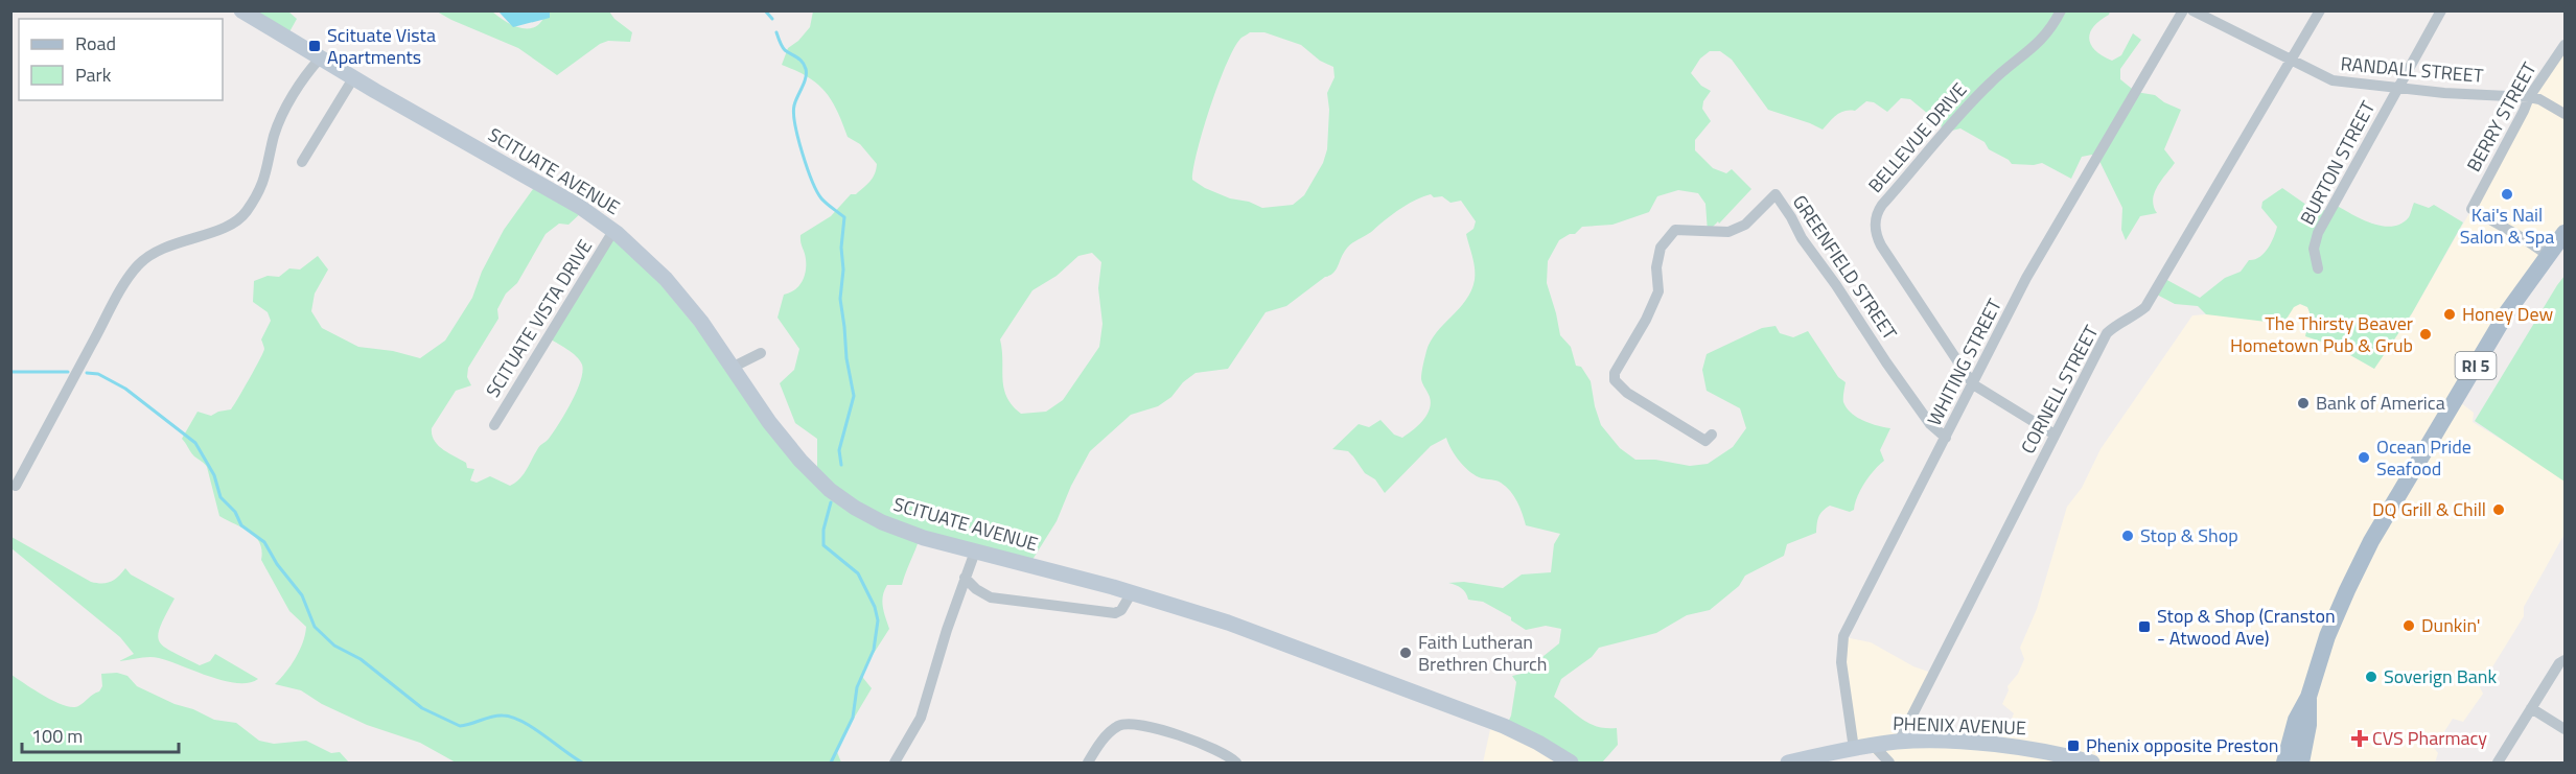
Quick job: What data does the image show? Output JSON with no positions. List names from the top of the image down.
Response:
{
  "streets": {
    "main road": ["SCITUATE AVENUE", "RI 5", "PHENIX AVENUE"],
    "street": [
      "RANDALL STREET",
      "BERRY STREET",
      "BELLEVUE DRIVE",
      "BURTON STREET",
      "GREENFIELD STREET",
      "SCITUATE VISTA DRIVE",
      "WHITING STREET",
      "CORNELL STREET"
    ]
  },
  "crossings": [
    ["RANDALL STREET", "BERRY STREET"],
    ["RANDALL STREET", "BURTON STREET"],
    ["RANDALL STREET", "CORNELL STREET"],
    ["BERRY STREET", "RI 5"],
    ["BELLEVUE DRIVE", "WHITING STREET"],
    ["BELLEVUE DRIVE", "CORNELL STREET"],
    ["SCITUATE AVENUE", "SCITUATE VISTA DRIVE"],
    ["GREENFIELD STREET", "WHITING STREET"],
    ["WHITING STREET", "PHENIX AVENUE"],
    ["CORNELL STREET", "PHENIX AVENUE"]
  ],
  "places": {
    "transit": ["Scituate Vista Apartments", "Stop & Shop (Cranston - Atwood Ave)", "Phenix opposite Preston"],
    "other": [
      "Kai's Nail Salon & Spa",
      "Honey Dew",
      "The Thirsty Beaver Hometown Pub & Grub",
      "Bank of America",
      "Ocean Pride Seafood",
      "DQ Grill & Chill",
      "Stop & Shop",
      "Dunkin'",
      "Faith Lutheran Brethren Church",
      "Soverign Bank"
    ],
    "health": ["CVS Pharmacy"]
  },
  "legend": ["Road", "Park"],
  "scale_bar": "100 m"
}
